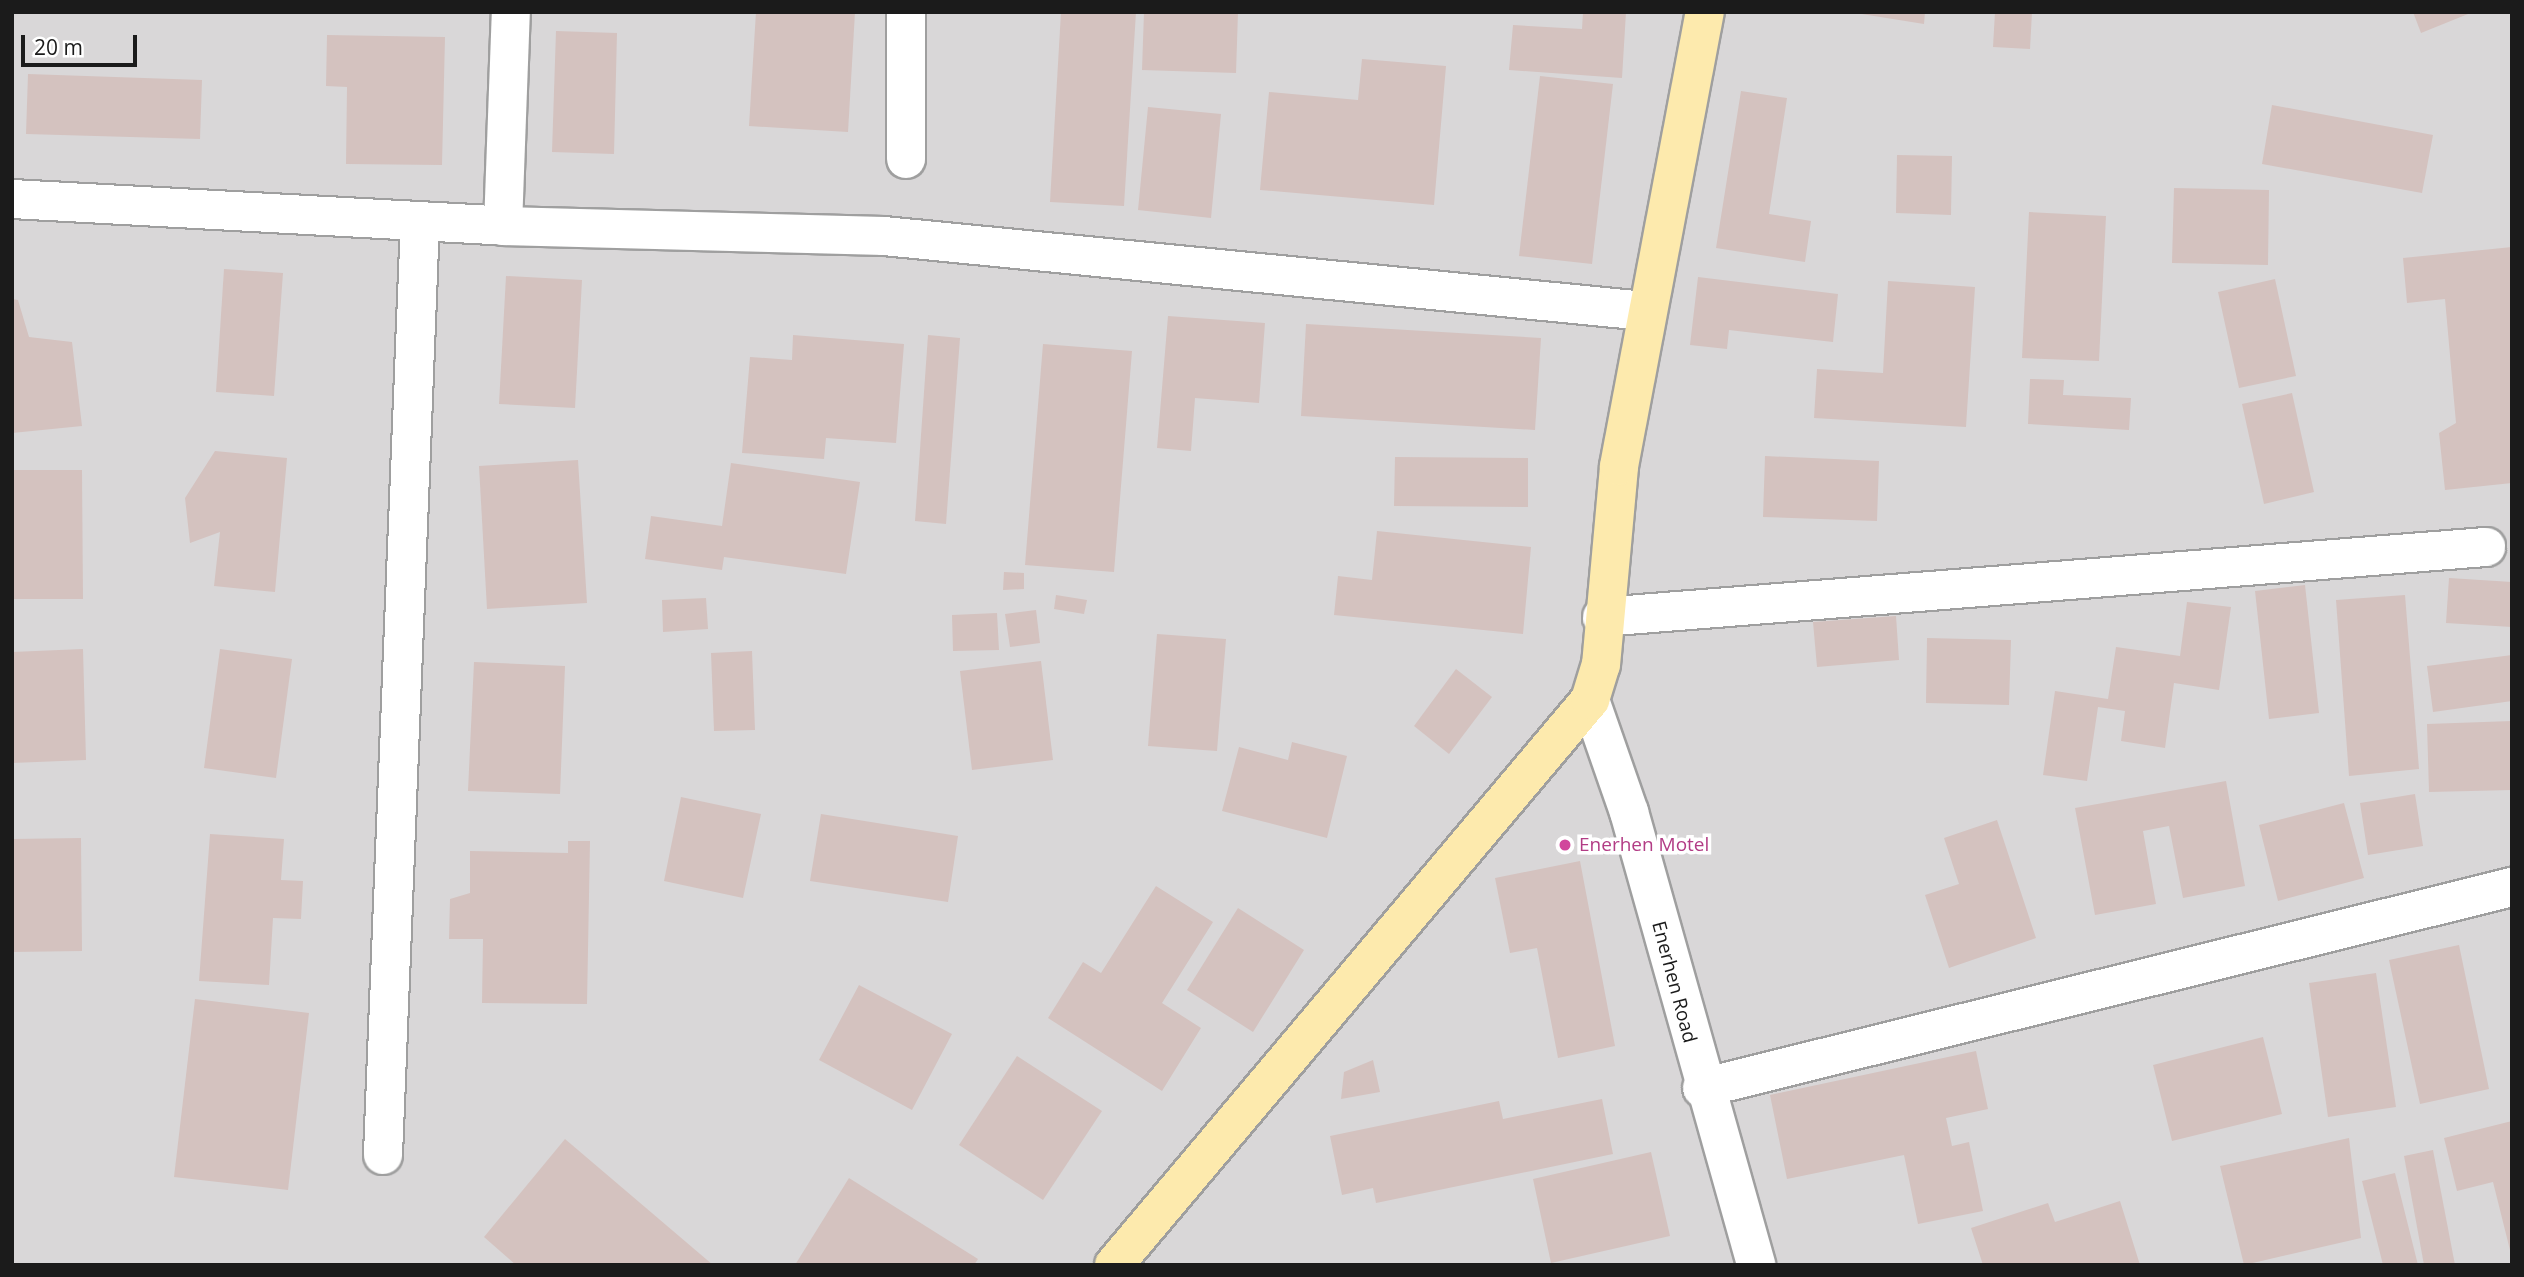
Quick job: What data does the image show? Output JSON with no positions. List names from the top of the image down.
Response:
{
  "streets": {
    "street": ["Enerhen Road"]
  },
  "places": ["Enerhen Motel"],
  "scale_bar": "20 m"
}
